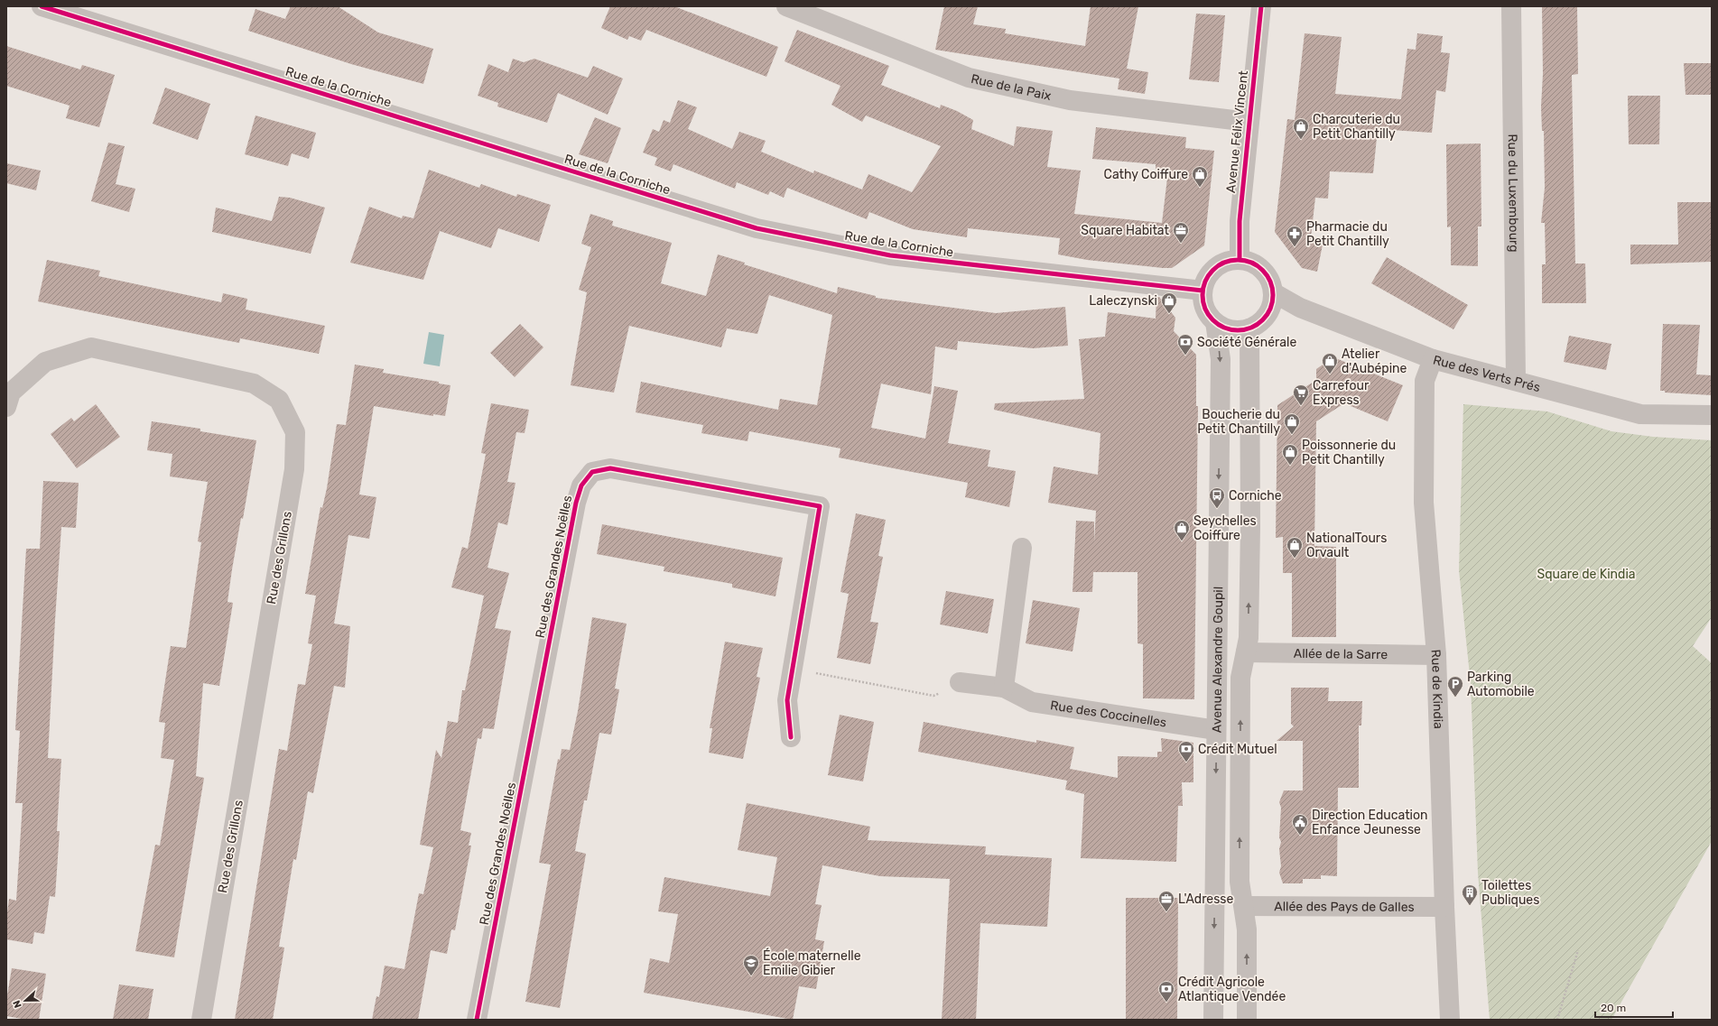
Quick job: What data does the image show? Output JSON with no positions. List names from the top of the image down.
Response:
{
  "streets": {
    "street": [
      "Rue de la Corniche",
      "Rue de la Paix",
      "Avenue Félix Vincent",
      "Rue du Luxembourg",
      "Rue des Verts Prés",
      "Rue des Grillons",
      "Rue des Grandes Noëlles",
      "Allée de la Sarre",
      "Avenue Alexandre Goupil",
      "Rue de Kindia",
      "Rue des Coccinelles",
      "Allée des Pays de Galles"
    ]
  },
  "crossings": [
    ["Rue de la Corniche", "Avenue Félix Vincent"],
    ["Rue de la Corniche", "Rue des Verts Prés"],
    ["Rue de la Corniche", "Avenue Alexandre Goupil"],
    ["Rue de la Paix", "Avenue Félix Vincent"],
    ["Avenue Félix Vincent", "Rue des Verts Prés"],
    ["Avenue Félix Vincent", "Avenue Alexandre Goupil"],
    ["Rue du Luxembourg", "Rue des Verts Prés"],
    ["Rue des Verts Prés", "Avenue Alexandre Goupil"],
    ["Rue des Verts Prés", "Rue de Kindia"],
    ["Allée de la Sarre", "Avenue Alexandre Goupil"],
    ["Allée de la Sarre", "Rue de Kindia"],
    ["Avenue Alexandre Goupil", "Rue des Coccinelles"],
    ["Avenue Alexandre Goupil", "Allée des Pays de Galles"],
    ["Rue de Kindia", "Allée des Pays de Galles"]
  ],
  "parks": ["Square de Kindia"],
  "places": {
    "shop": [
      "Charcuterie du Petit Chantilly",
      "Cathy Coiffure",
      "Laleczynski",
      "Atelier d'Aubépine",
      "Boucherie du Petit Chantilly",
      "Poissonnerie du Petit Chantilly",
      "Seychelles Coiffure",
      "NationalTours Orvault"
    ],
    "office": ["Square Habitat", "L'Adresse"],
    "pharmacy": ["Pharmacie du Petit Chantilly"],
    "bank": ["Société Générale", "Crédit Mutuel", "Crédit Agricole Atlantique Vendée"],
    "supermarket": ["Carrefour Express"],
    "bus stop": ["Corniche"],
    "parking": ["Parking Automobile"],
    "public building": ["Direction Education Enfance Jeunesse"],
    "building": ["Toilettes Publiques"],
    "school or university": ["École maternelle Emilie Gibier"]
  },
  "scale_bar": "20 m",
  "north": "left"
}
